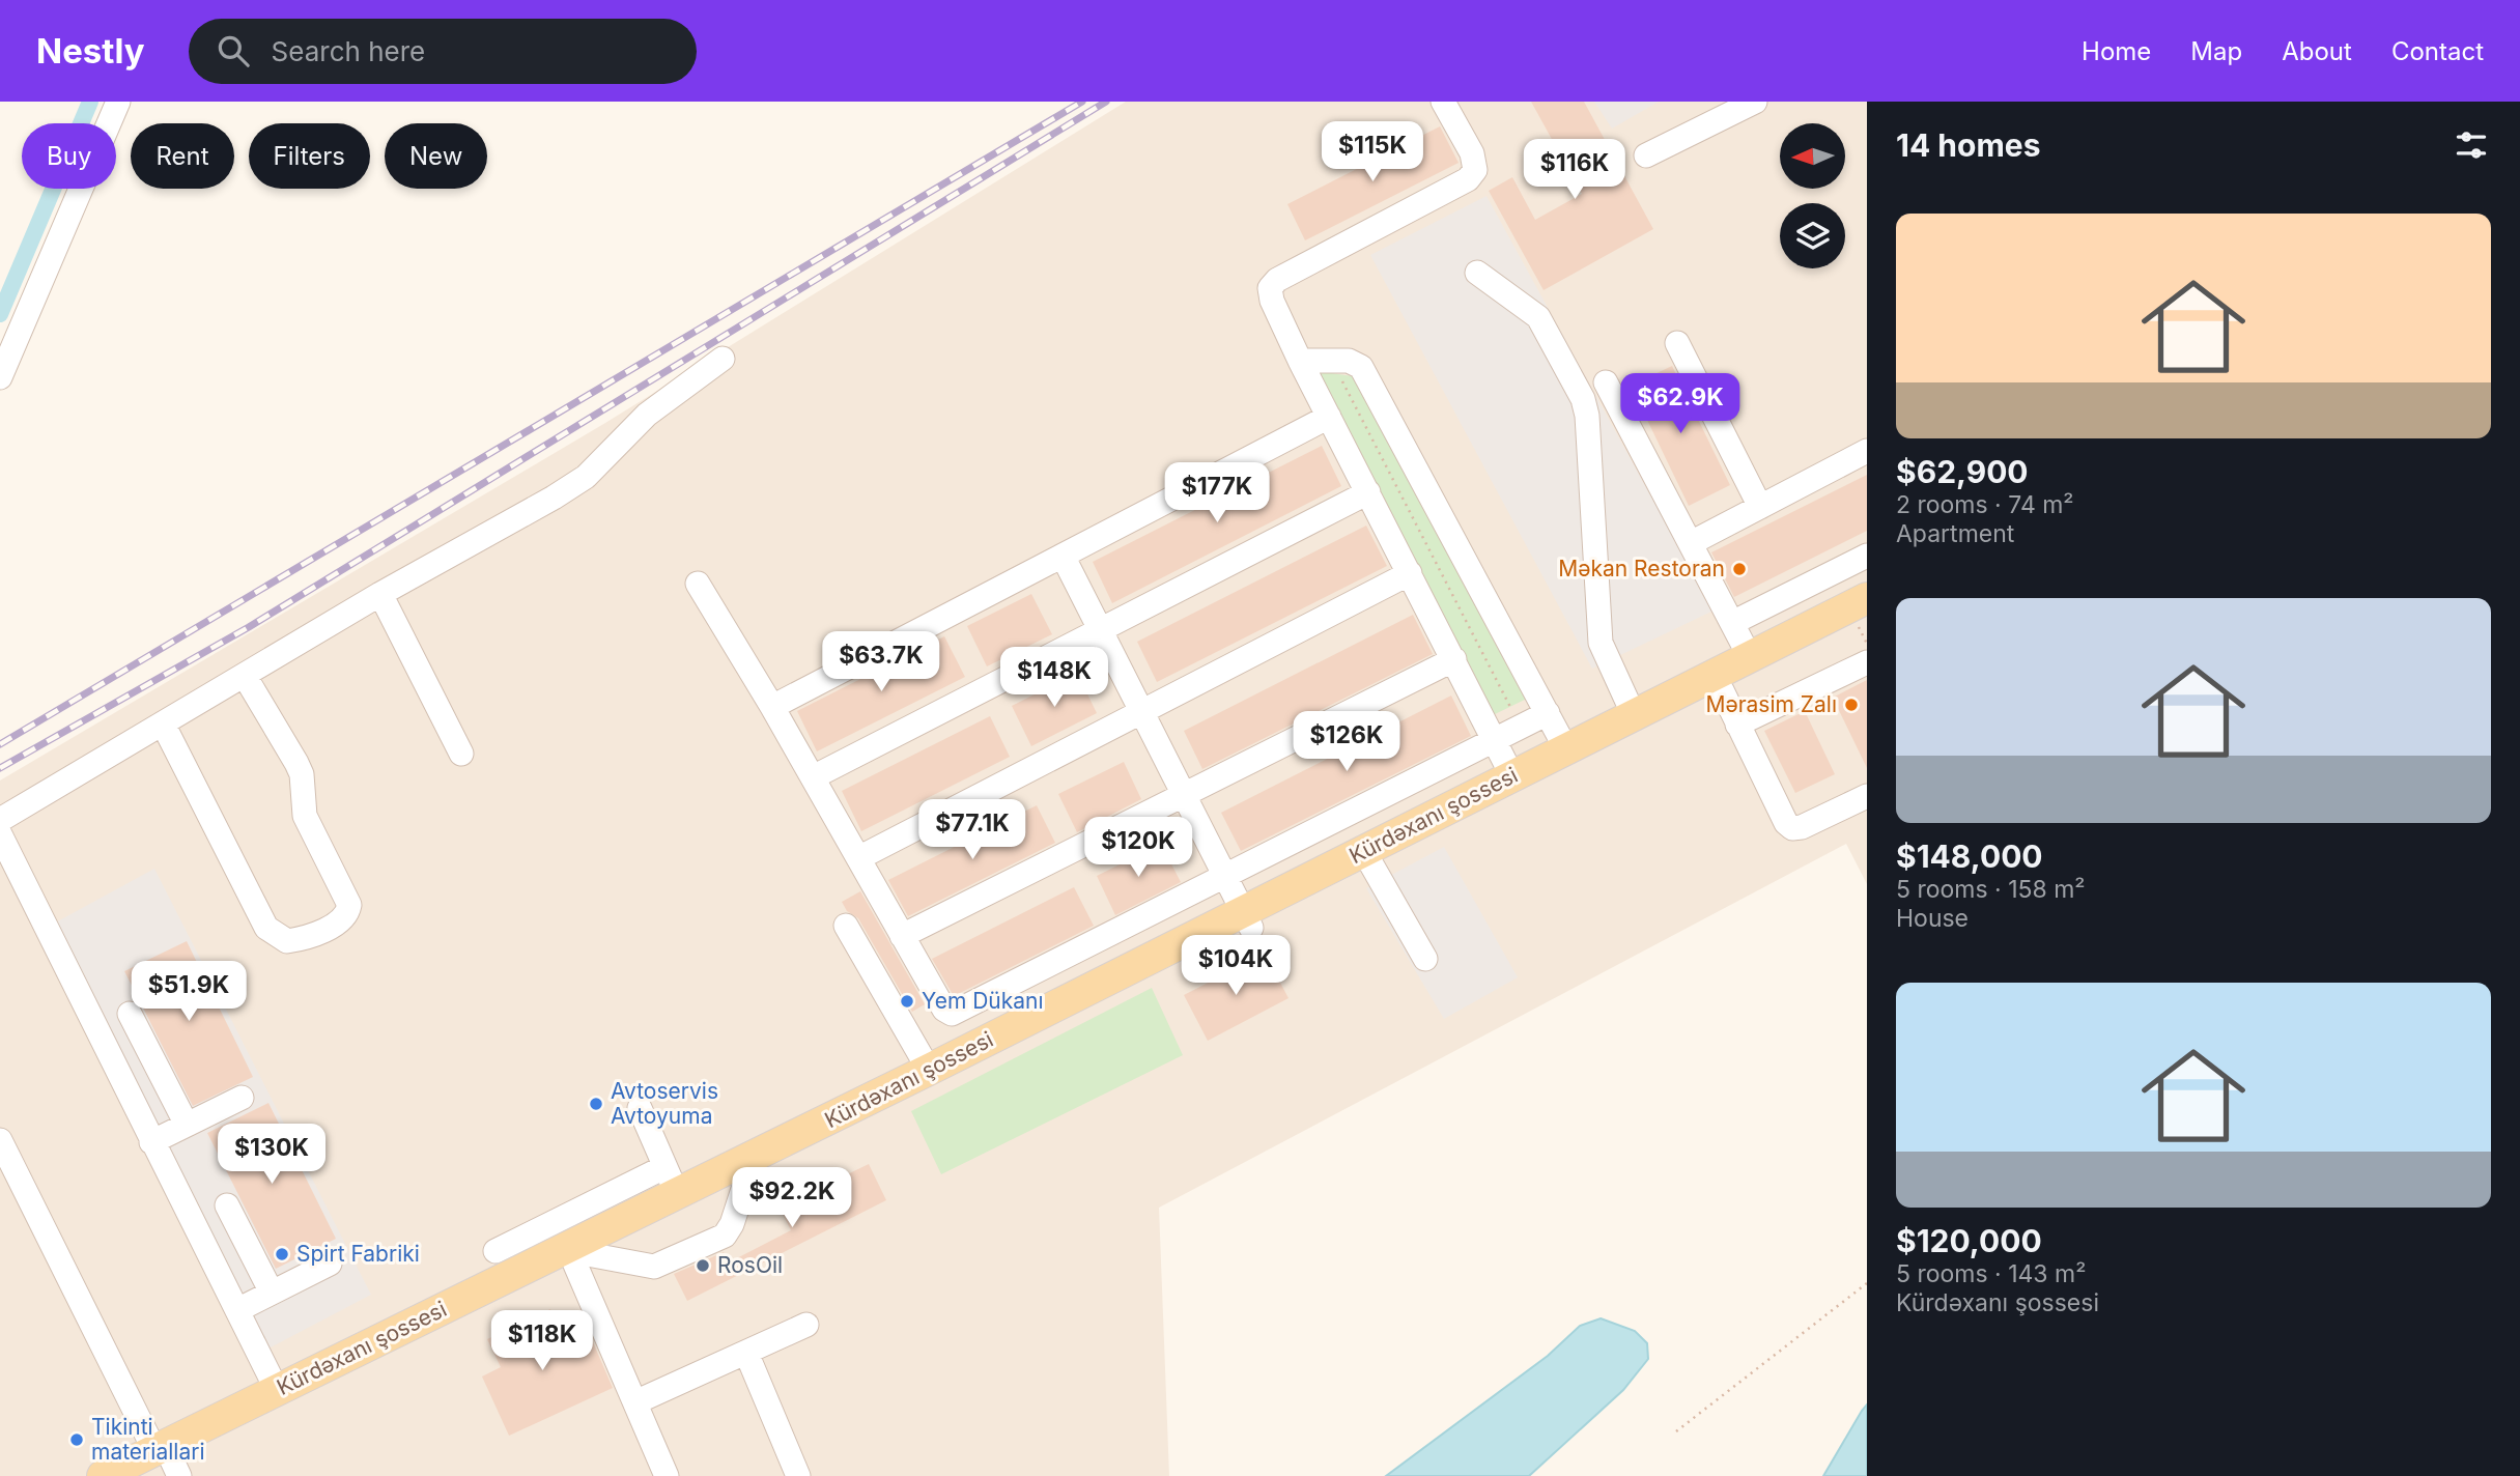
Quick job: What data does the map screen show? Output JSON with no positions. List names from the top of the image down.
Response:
{
  "streets": {
    "main road": ["Kürdəxanı şossesi"]
  },
  "places": [
    "Məkan Restoran",
    "Mərasim Zalı",
    "Yem Dükanı",
    "Avtoservis Avtoyuma",
    "Spirt Fabriki",
    "RosOil",
    "Tikinti materiallari"
  ],
  "north": "left",
  "page": {
    "header": "Nestly",
    "search": "Search here",
    "nav": [
      "Home",
      "Map",
      "About",
      "Contact"
    ],
    "heading": "14 homes",
    "price": [
      "$115K",
      "$116K",
      "$62.9K",
      "$177K",
      "$63.7K",
      "$148K",
      "$126K",
      "$77.1K",
      "$120K",
      "$104K",
      "$51.9K",
      "$130K",
      "$92.2K",
      "$118K"
    ],
    "chip": [
      "Buy",
      "Rent",
      "Filters",
      "New"
    ],
    "list": [
      {
        "name": "$62,900",
        "note": "2 rooms · 74 m² · Apartment"
      },
      {
        "name": "$148,000",
        "note": "5 rooms · 158 m² · House"
      },
      {
        "name": "$120,000",
        "note": "5 rooms · 143 m² · Kürdəxanı şossesi"
      }
    ]
  }
}
